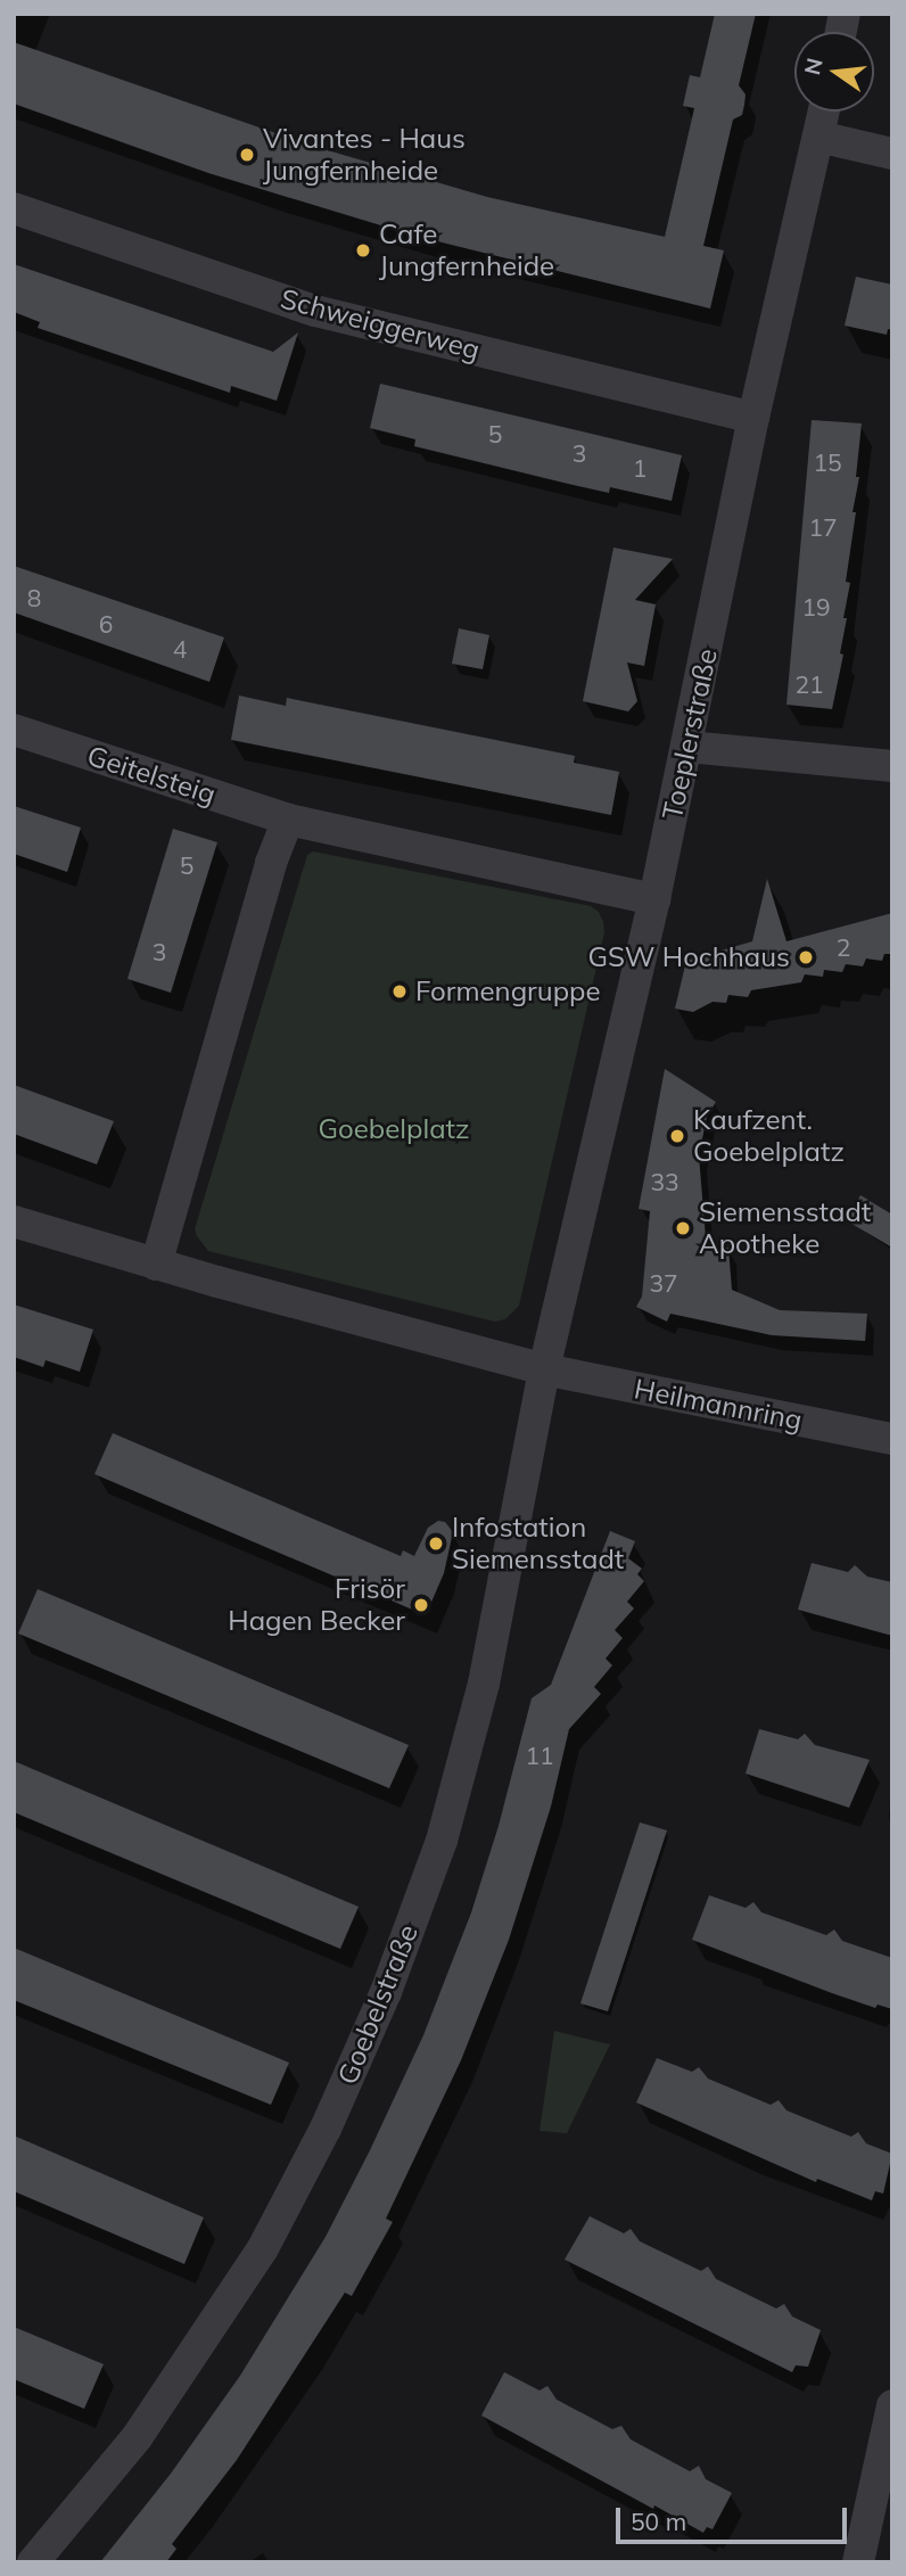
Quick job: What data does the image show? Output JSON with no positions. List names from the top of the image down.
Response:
{
  "streets": {
    "street": [
      "Schweiggerweg",
      "Toeplerstraße",
      "Geitelsteig",
      "Heilmannring",
      "Goebelstraße"
    ]
  },
  "crossings": [
    ["Schweiggerweg", "Toeplerstraße"],
    ["Toeplerstraße", "Heilmannring"],
    ["Toeplerstraße", "Goebelstraße"],
    ["Heilmannring", "Goebelstraße"]
  ],
  "parks": ["Goebelplatz"],
  "places": [
    "Vivantes - Haus Jungfernheide",
    "Cafe Jungfernheide",
    "GSW Hochhaus",
    "Formengruppe",
    "Kaufzent. Goebelplatz",
    "Siemensstadt Apotheke",
    "Infostation Siemensstadt",
    "Frisör Hagen Becker"
  ],
  "house_numbers": [
    "5",
    "3",
    "15",
    "1",
    "17",
    "8",
    "19",
    "6",
    "4",
    "21",
    "5",
    "2",
    "3",
    "33",
    "37",
    "11"
  ],
  "scale_bar": "50 m",
  "north": "left"
}
